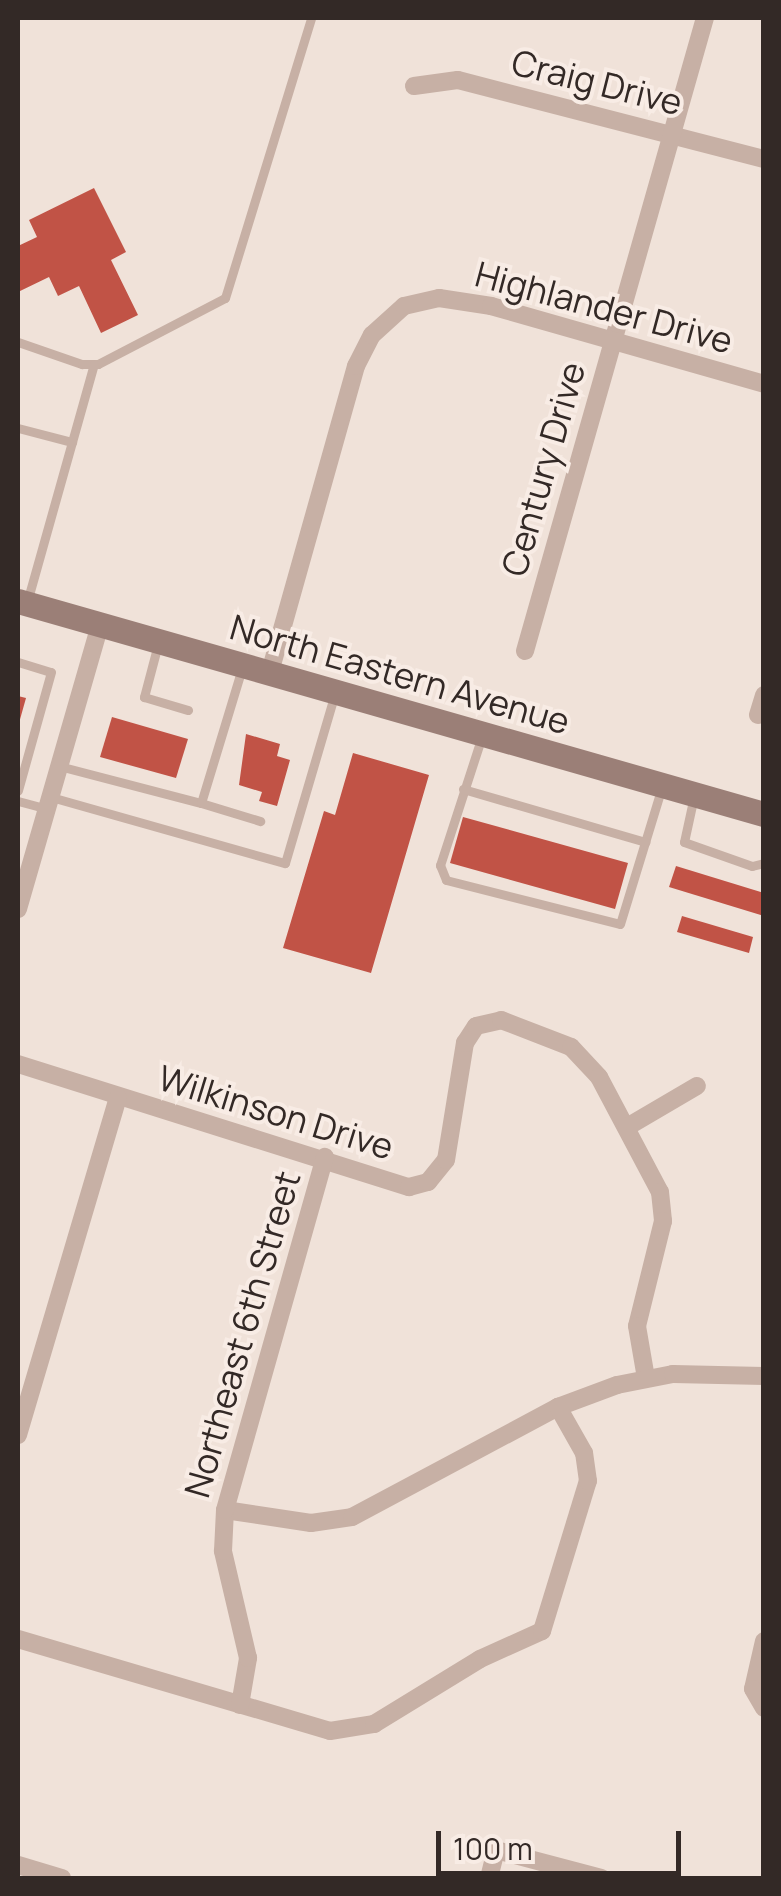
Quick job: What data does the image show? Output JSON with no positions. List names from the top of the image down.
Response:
{
  "streets": {
    "main road": ["North Eastern Avenue"],
    "street": [
      "Craig Drive",
      "Highlander Drive",
      "Century Drive",
      "Wilkinson Drive",
      "Northeast 6th Street"
    ]
  },
  "crossings": [
    ["Craig Drive", "Century Drive"],
    ["Highlander Drive", "Century Drive"],
    ["Highlander Drive", "North Eastern Avenue"],
    ["Wilkinson Drive", "Northeast 6th Street"]
  ],
  "scale_bar": "100 m"
}
